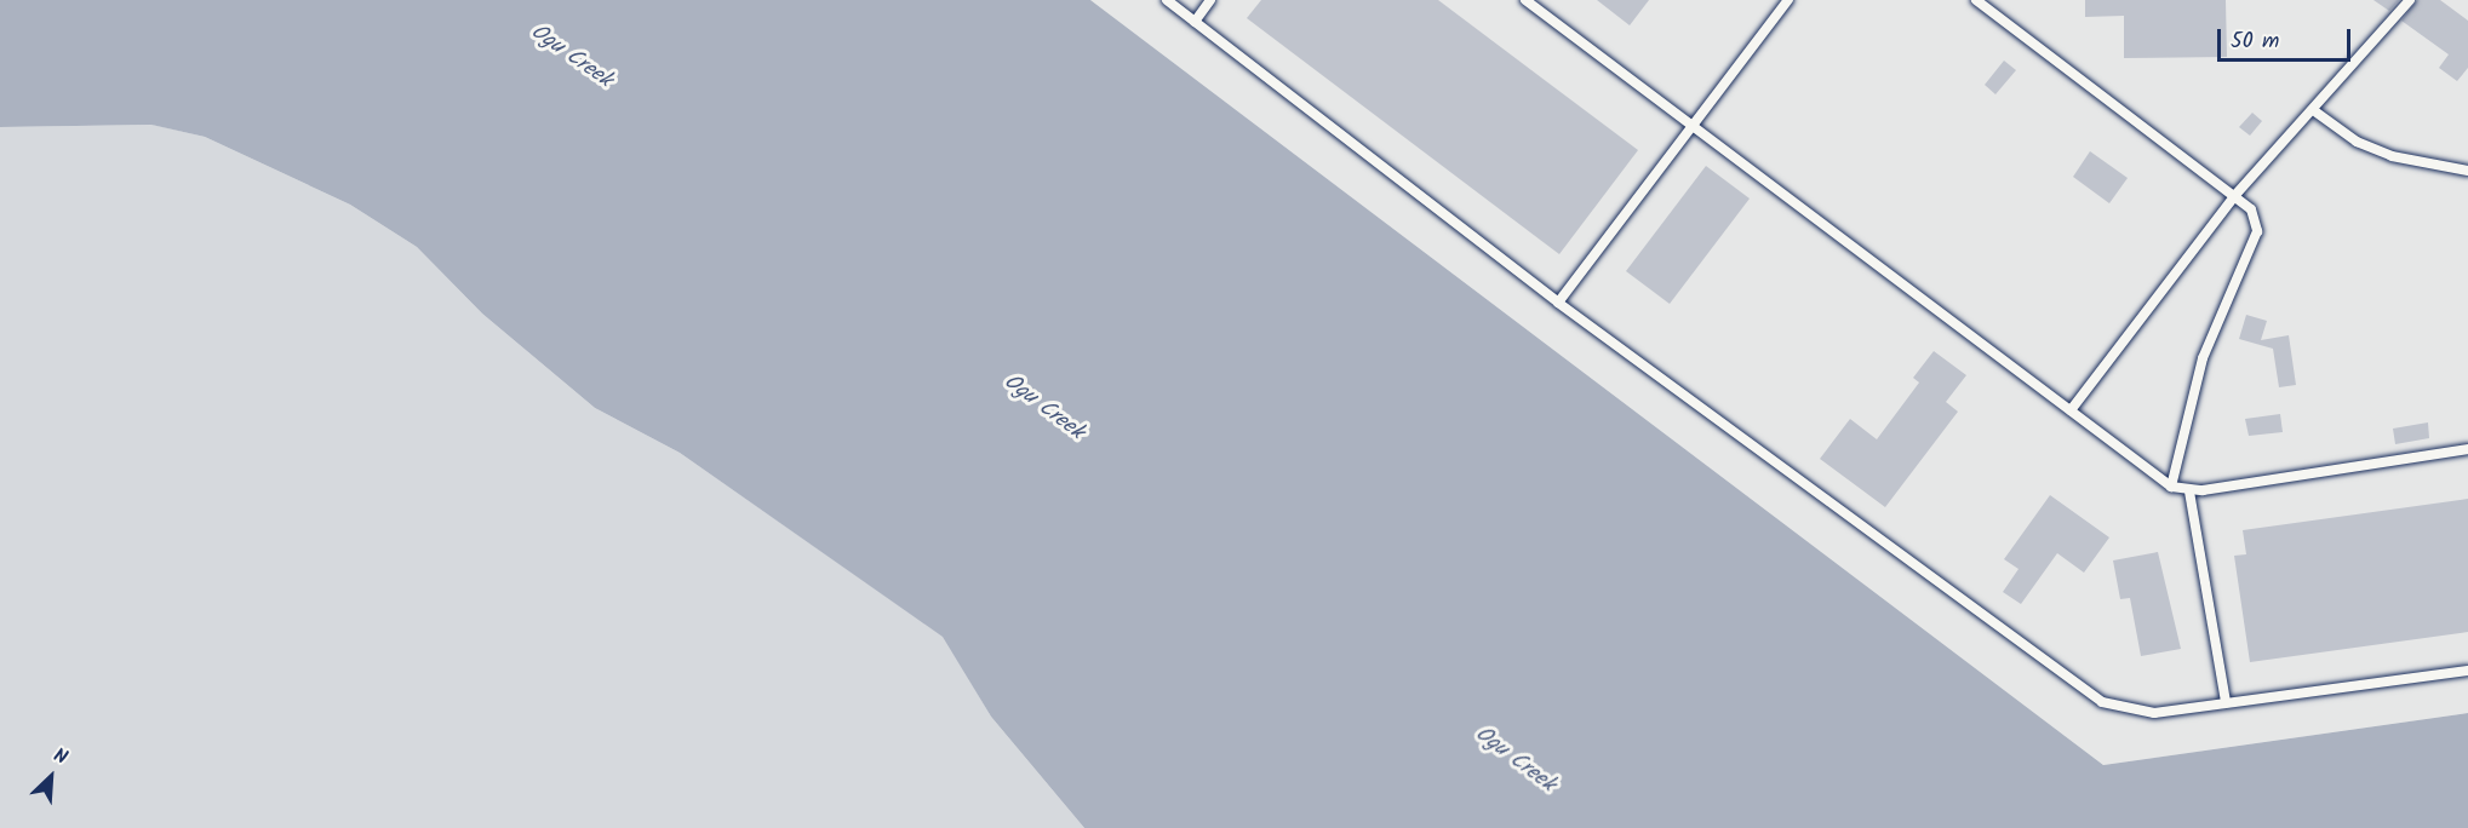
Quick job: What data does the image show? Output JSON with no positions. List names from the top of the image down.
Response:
{
  "water": ["Ogu Creek"],
  "scale_bar": "50 m",
  "north": "top right"
}
